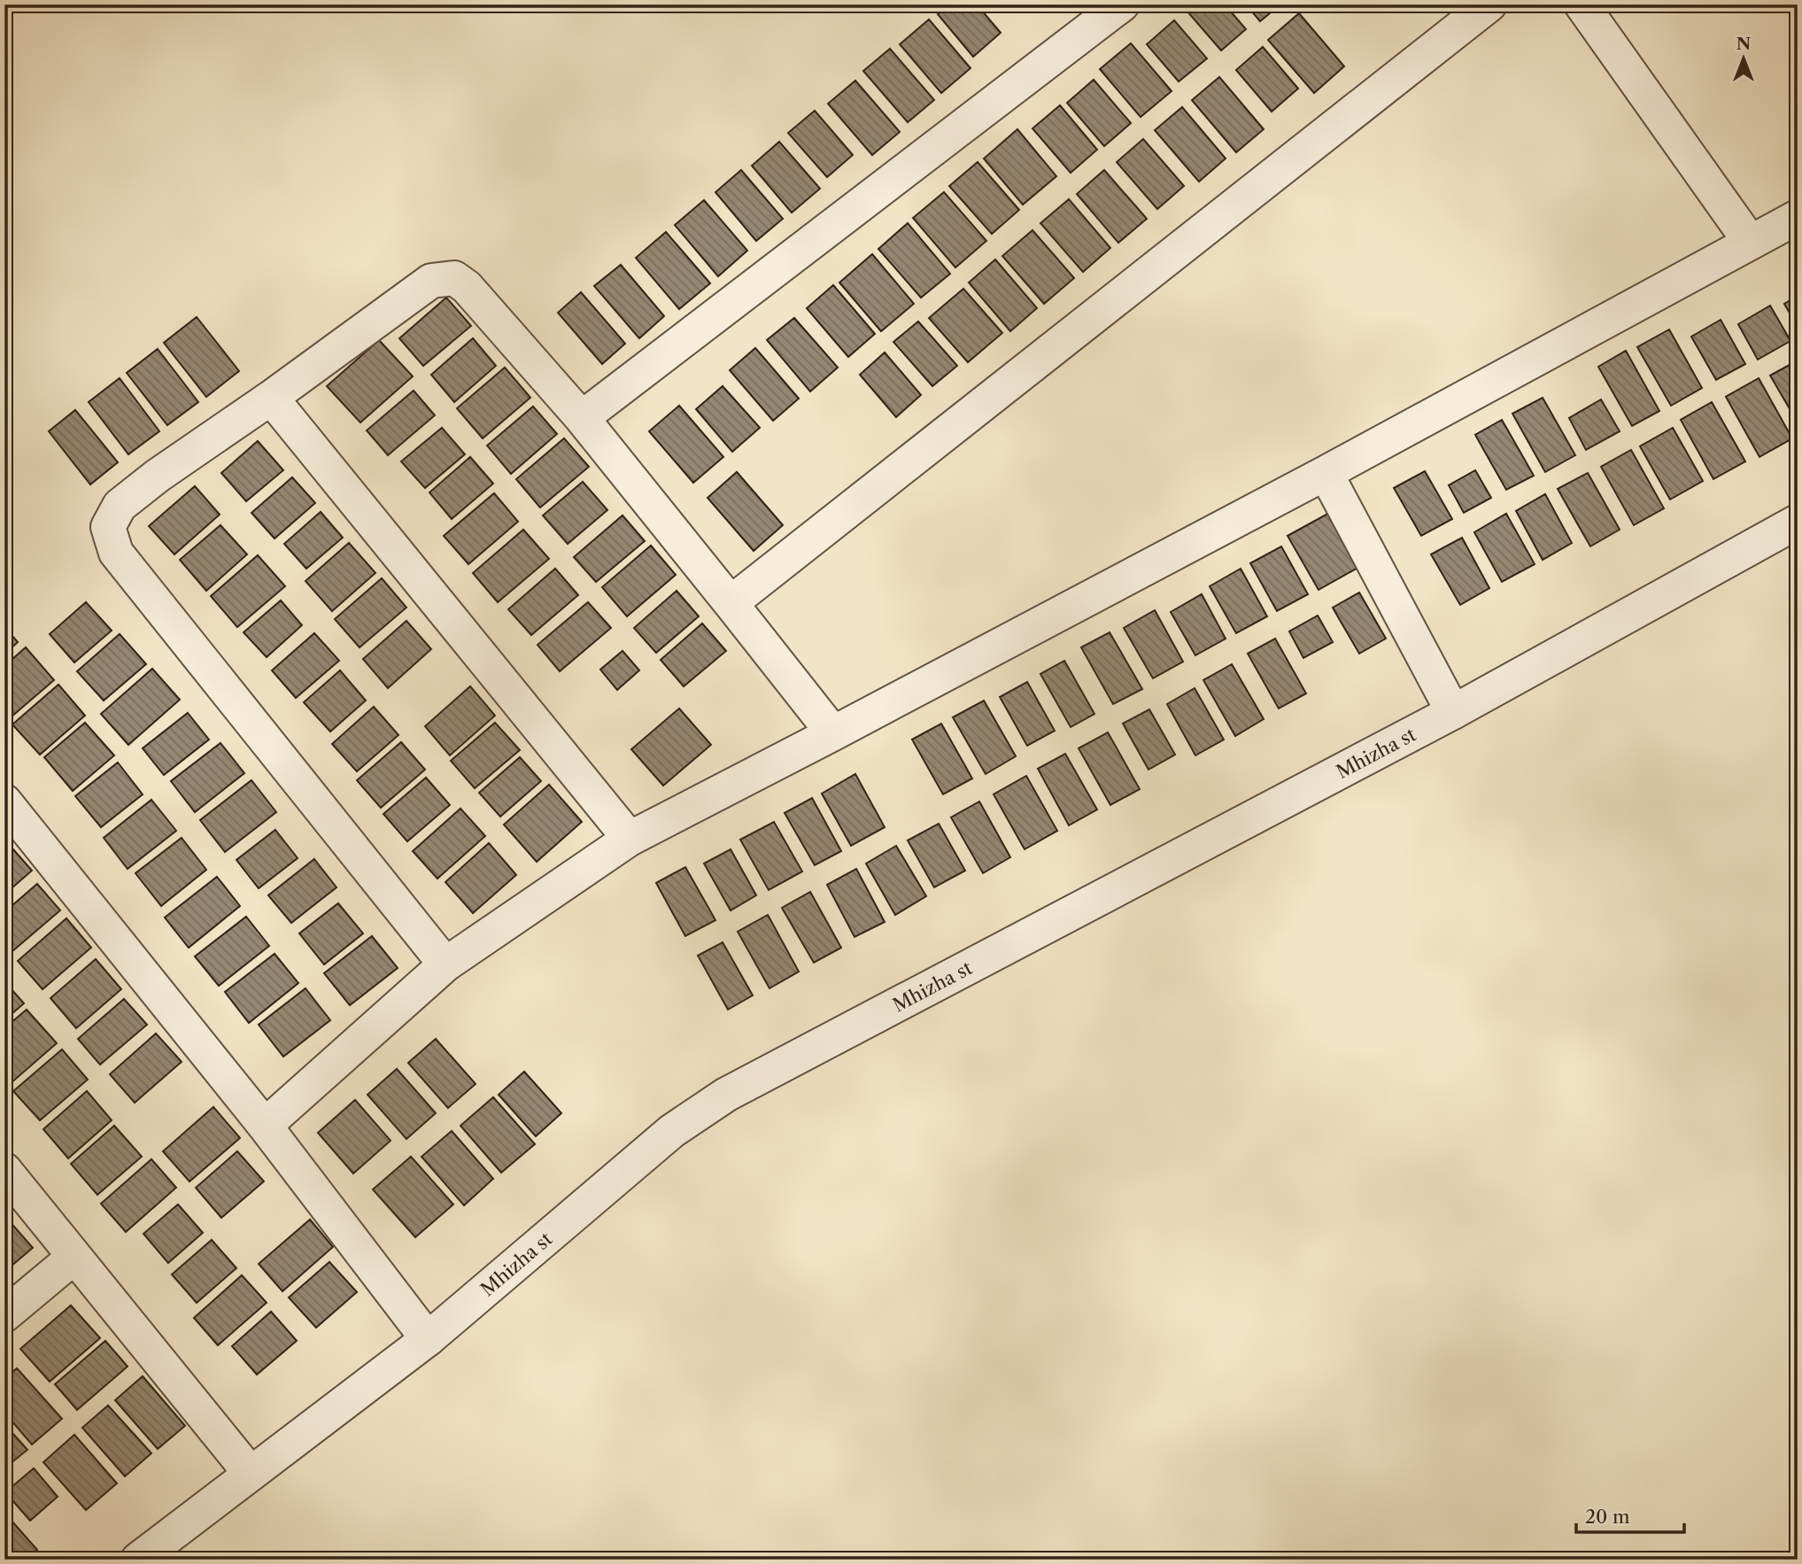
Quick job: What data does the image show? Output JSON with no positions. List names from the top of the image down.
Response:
{
  "streets": {
    "street": ["Mhizha st"]
  },
  "scale_bar": "20 m",
  "north": "top"
}
